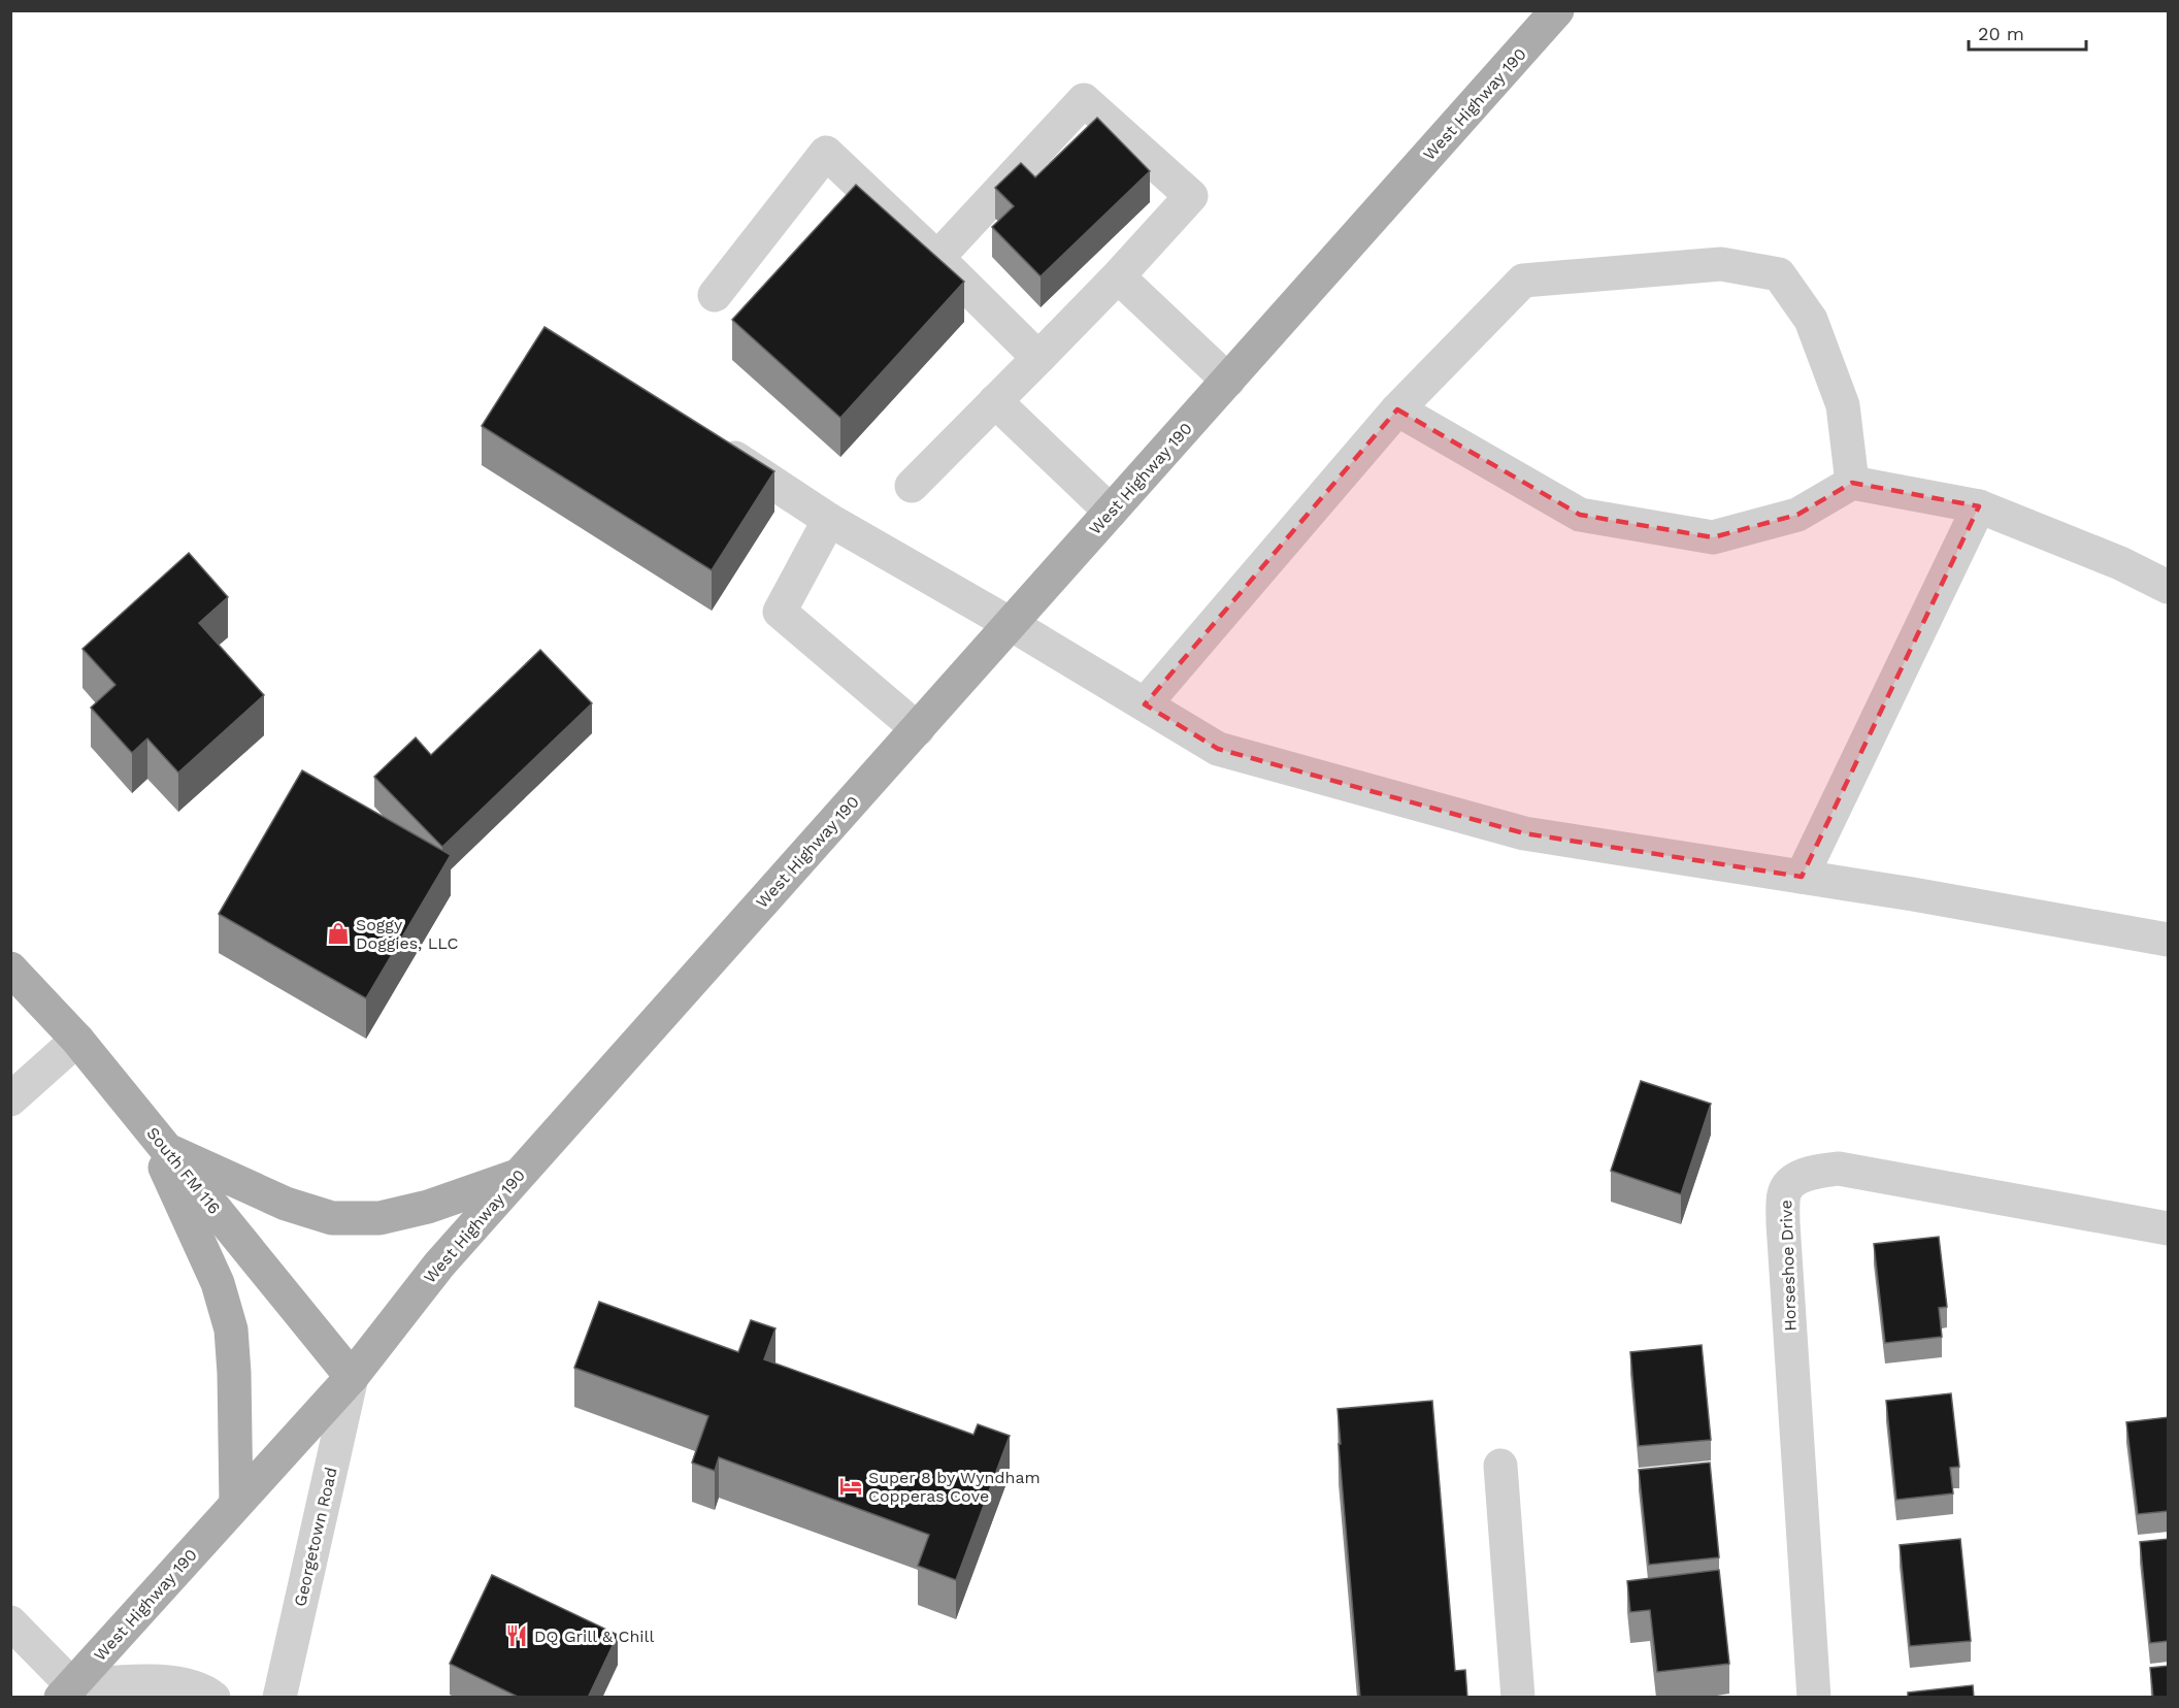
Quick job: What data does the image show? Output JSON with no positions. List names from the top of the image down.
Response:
{
  "streets": {
    "main road": ["West Highway 190", "South FM 116"],
    "street": ["Horseshoe Drive", "Georgetown Road"]
  },
  "crossings": [
    ["West Highway 190", "South FM 116"],
    ["West Highway 190", "Georgetown Road"],
    ["South FM 116", "Georgetown Road"]
  ],
  "places": {
    "shop": ["Soggy Doggies, LLC"],
    "hotel": ["Super 8 by Wyndham Copperas Cove"],
    "restaurant": ["DQ Grill & Chill"]
  },
  "scale_bar": "20 m"
}
